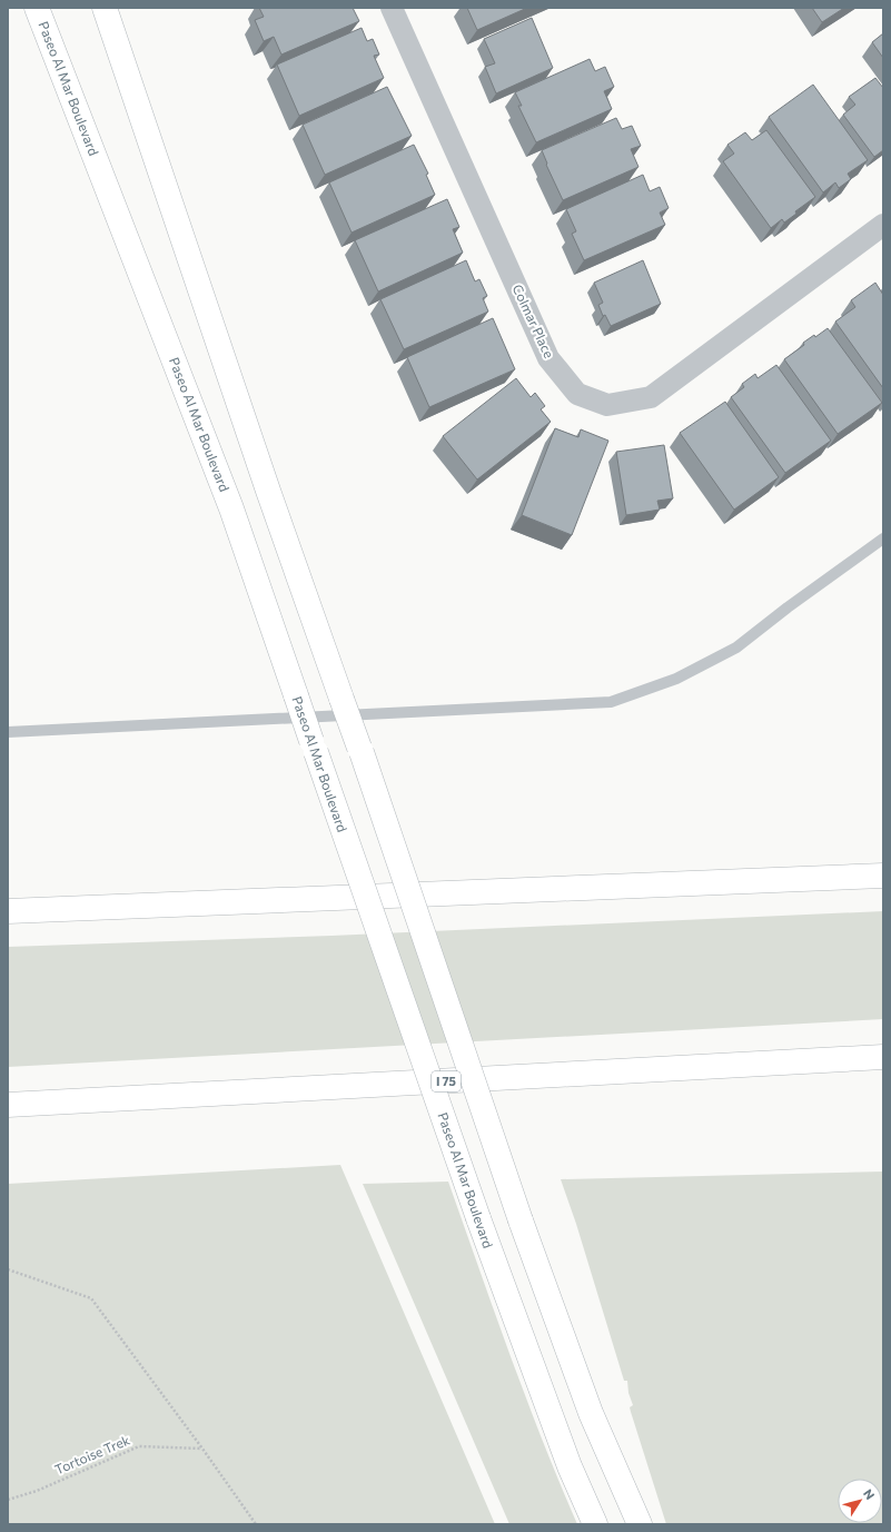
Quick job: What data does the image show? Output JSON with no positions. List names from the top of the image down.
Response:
{
  "streets": {
    "main road": ["Paseo Al Mar Boulevard", "I 75"],
    "street": ["Colmar Place"],
    "path": ["Tortoise Trek"]
  },
  "north": "top right"
}
